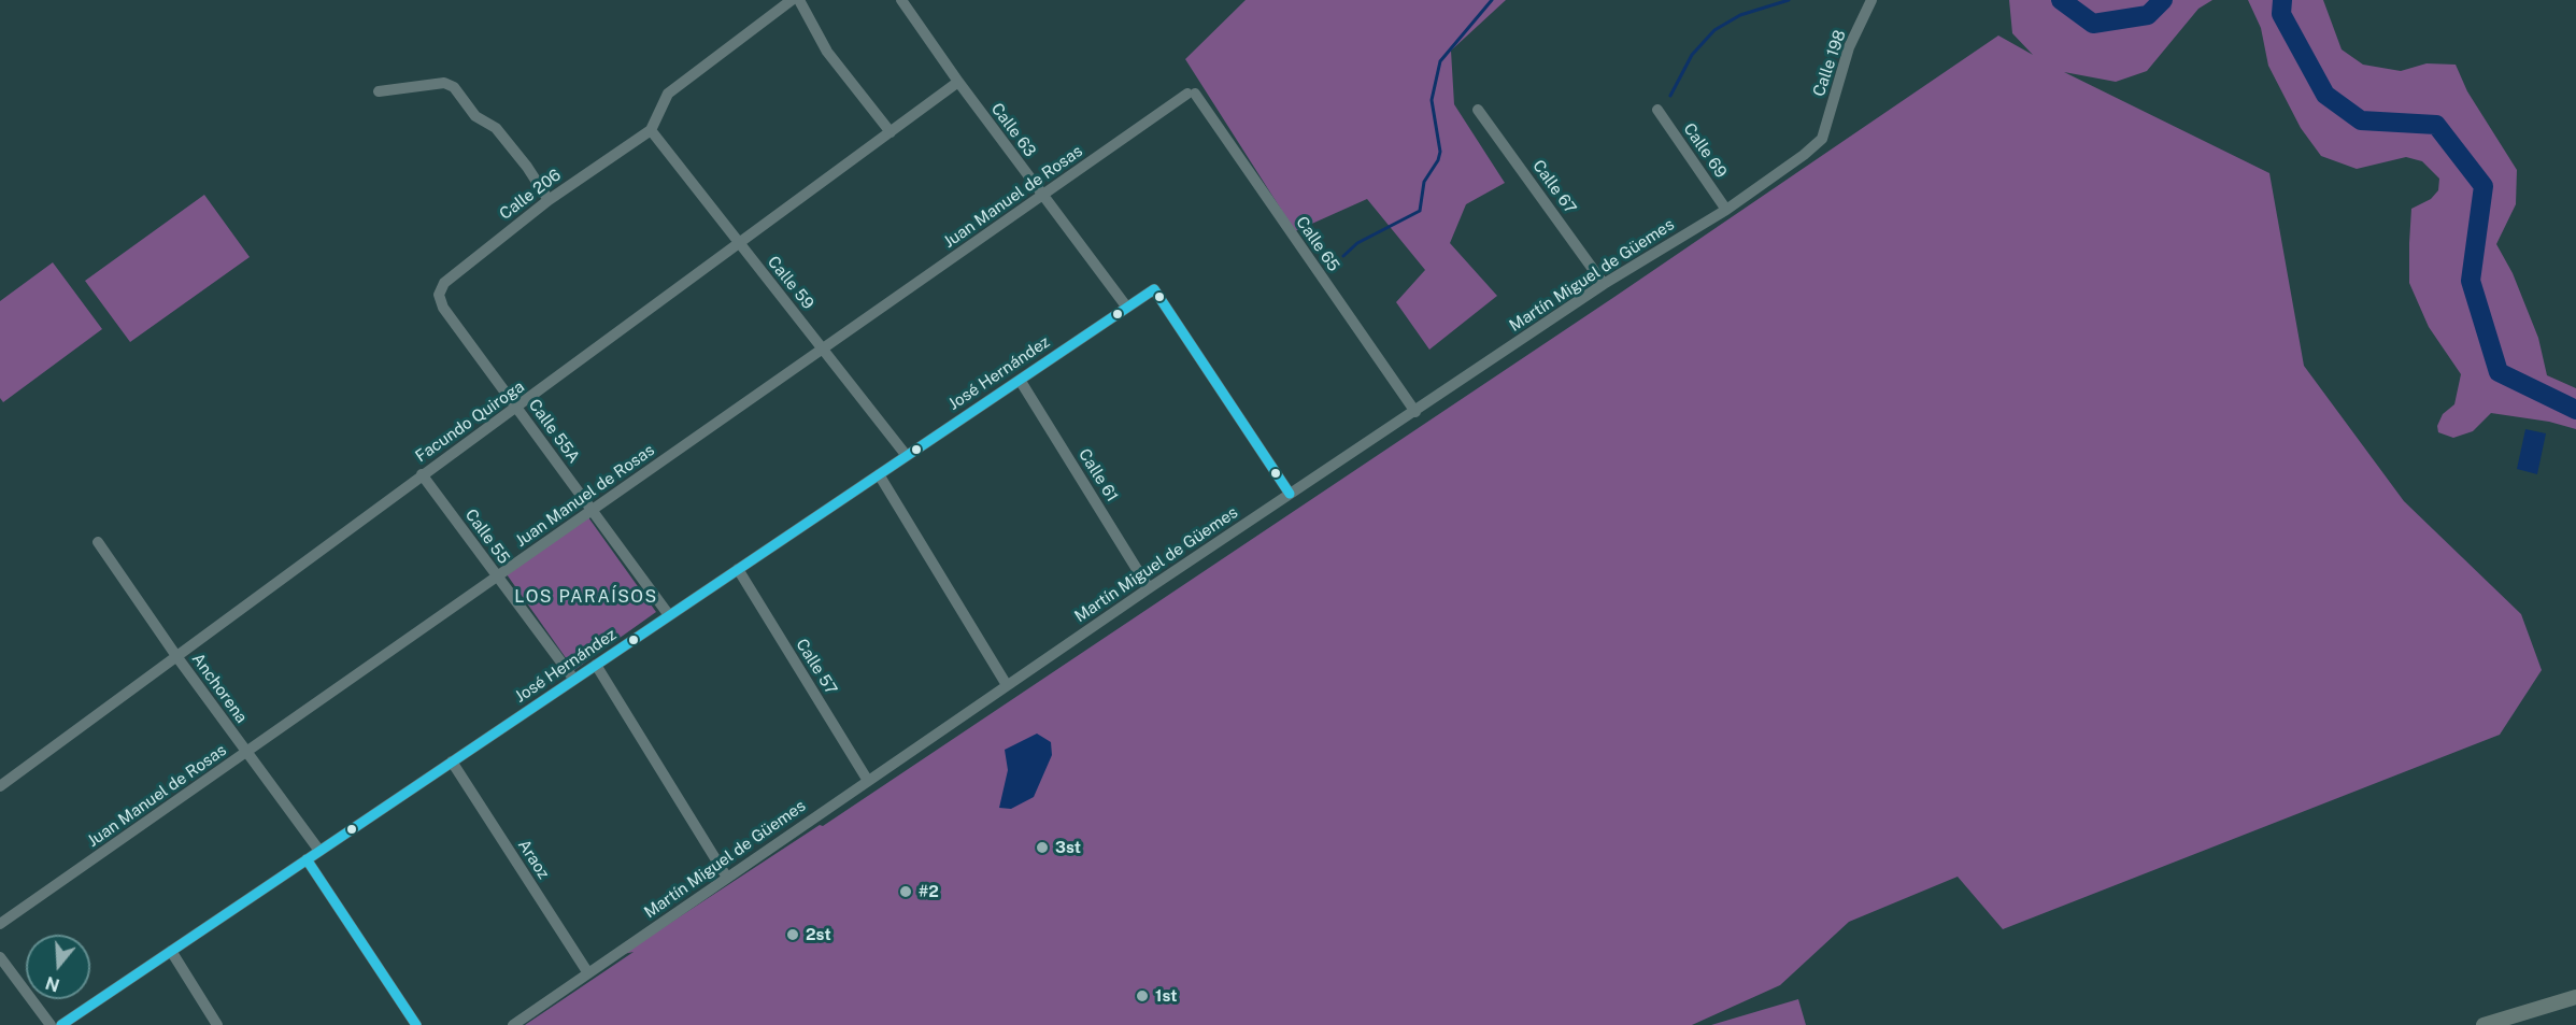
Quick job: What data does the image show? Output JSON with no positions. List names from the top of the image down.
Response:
{
  "streets": {
    "street": [
      "Calle 198",
      "Calle 63",
      "Calle 69",
      "Calle 67",
      "Calle 206",
      "Juan Manuel de Rosas",
      "Calle 65",
      "Martín Miguel de Güemes",
      "Calle 59",
      "José Hernández",
      "Facundo Quiroga",
      "Calle 55A",
      "Calle 61",
      "Calle 55",
      "Calle 57",
      "Anchorena",
      "Araoz"
    ]
  },
  "crossings": [
    ["Calle 198", "Martín Miguel de Güemes"],
    ["Calle 63", "Juan Manuel de Rosas"],
    ["Calle 63", "José Hernández"],
    ["Calle 63", "Facundo Quiroga"],
    ["Calle 69", "Martín Miguel de Güemes"],
    ["Calle 67", "Martín Miguel de Güemes"],
    ["Calle 206", "Calle 59"],
    ["Calle 206", "Calle 55A"],
    ["Juan Manuel de Rosas", "Calle 65"],
    ["Juan Manuel de Rosas", "Calle 59"],
    ["Juan Manuel de Rosas", "Calle 55A"],
    ["Juan Manuel de Rosas", "Calle 55"],
    ["Juan Manuel de Rosas", "Anchorena"],
    ["Calle 65", "Martín Miguel de Güemes"],
    ["Martín Miguel de Güemes", "José Hernández"],
    ["Martín Miguel de Güemes", "Calle 61"],
    ["Martín Miguel de Güemes", "Calle 57"],
    ["Martín Miguel de Güemes", "Araoz"],
    ["Calle 59", "José Hernández"],
    ["Calle 59", "Facundo Quiroga"],
    ["José Hernández", "Calle 55A"],
    ["José Hernández", "Calle 61"],
    ["José Hernández", "Calle 55"],
    ["José Hernández", "Calle 57"],
    ["José Hernández", "Anchorena"],
    ["José Hernández", "Araoz"],
    ["Facundo Quiroga", "Calle 55A"],
    ["Facundo Quiroga", "Calle 55"],
    ["Facundo Quiroga", "Anchorena"]
  ],
  "districts": ["LOS PARAÍSOS"],
  "places": [
    "3st",
    "#2",
    "2st",
    "1st"
  ],
  "north": "bottom"
}
